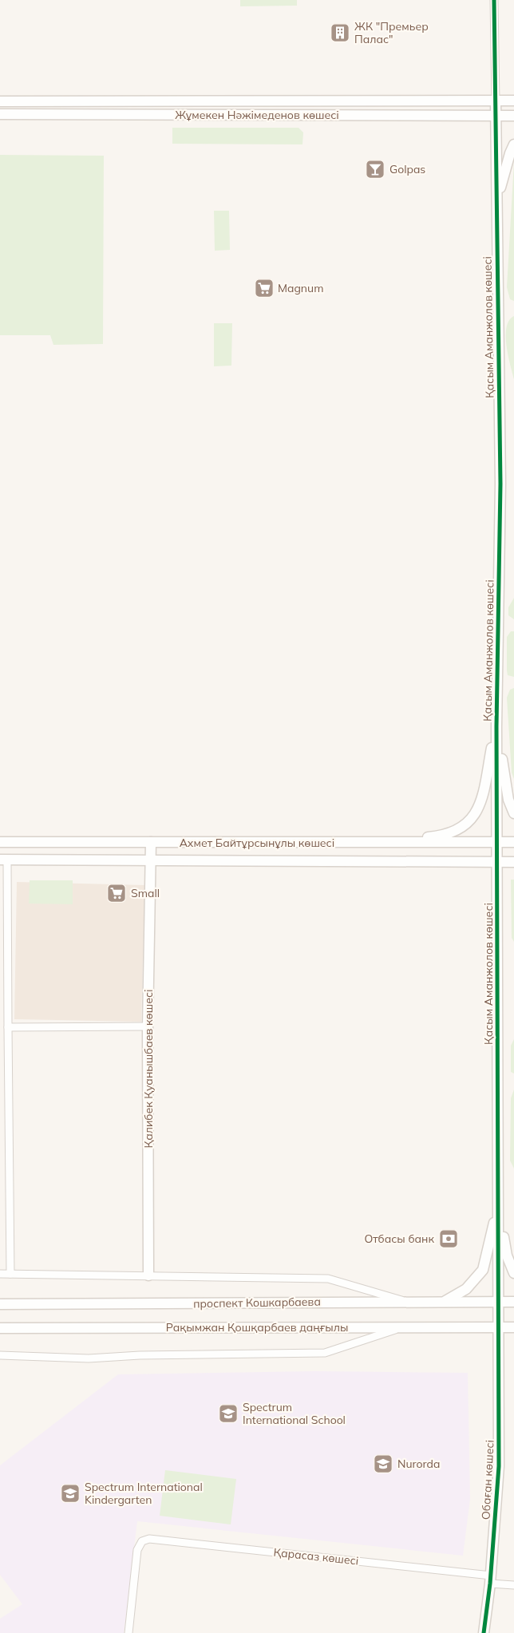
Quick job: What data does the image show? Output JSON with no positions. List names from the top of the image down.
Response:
{
  "streets": {
    "street": [
      "Жұмекен Нәжімеденов көшесі",
      "Қасым Аманжолов көшесі",
      "Ахмет Байтұрсынұлы көшесі",
      "Қалибек Қуанышбаев көшесі",
      "проспект Кошкарбаева",
      "Рақымжан Қошқарбаев даңғылы",
      "Обаған көшесі",
      "Қарасаз көшесі"
    ]
  },
  "crossings": [
    ["Жұмекен Нәжімеденов көшесі", "Қасым Аманжолов көшесі"],
    ["Қасым Аманжолов көшесі", "Ахмет Байтұрсынұлы көшесі"],
    ["Қасым Аманжолов көшесі", "проспект Кошкарбаева"],
    ["Қасым Аманжолов көшесі", "Обаған көшесі"],
    ["Ахмет Байтұрсынұлы көшесі", "Қалибек Қуанышбаев көшесі"],
    ["проспект Кошкарбаева", "Обаған көшесі"],
    ["Рақымжан Қошқарбаев даңғылы", "Обаған көшесі"],
    ["Обаған көшесі", "Қарасаз көшесі"]
  ],
  "places": {
    "building": ["ЖК \"Премьер Палас\""],
    "bar": ["Golpas"],
    "supermarket": ["Magnum", "Small"],
    "bank": ["Отбасы банк"],
    "school or university": ["Spectrum International School", "Nurorda", "Spectrum International Kindergarten"]
  }
}
